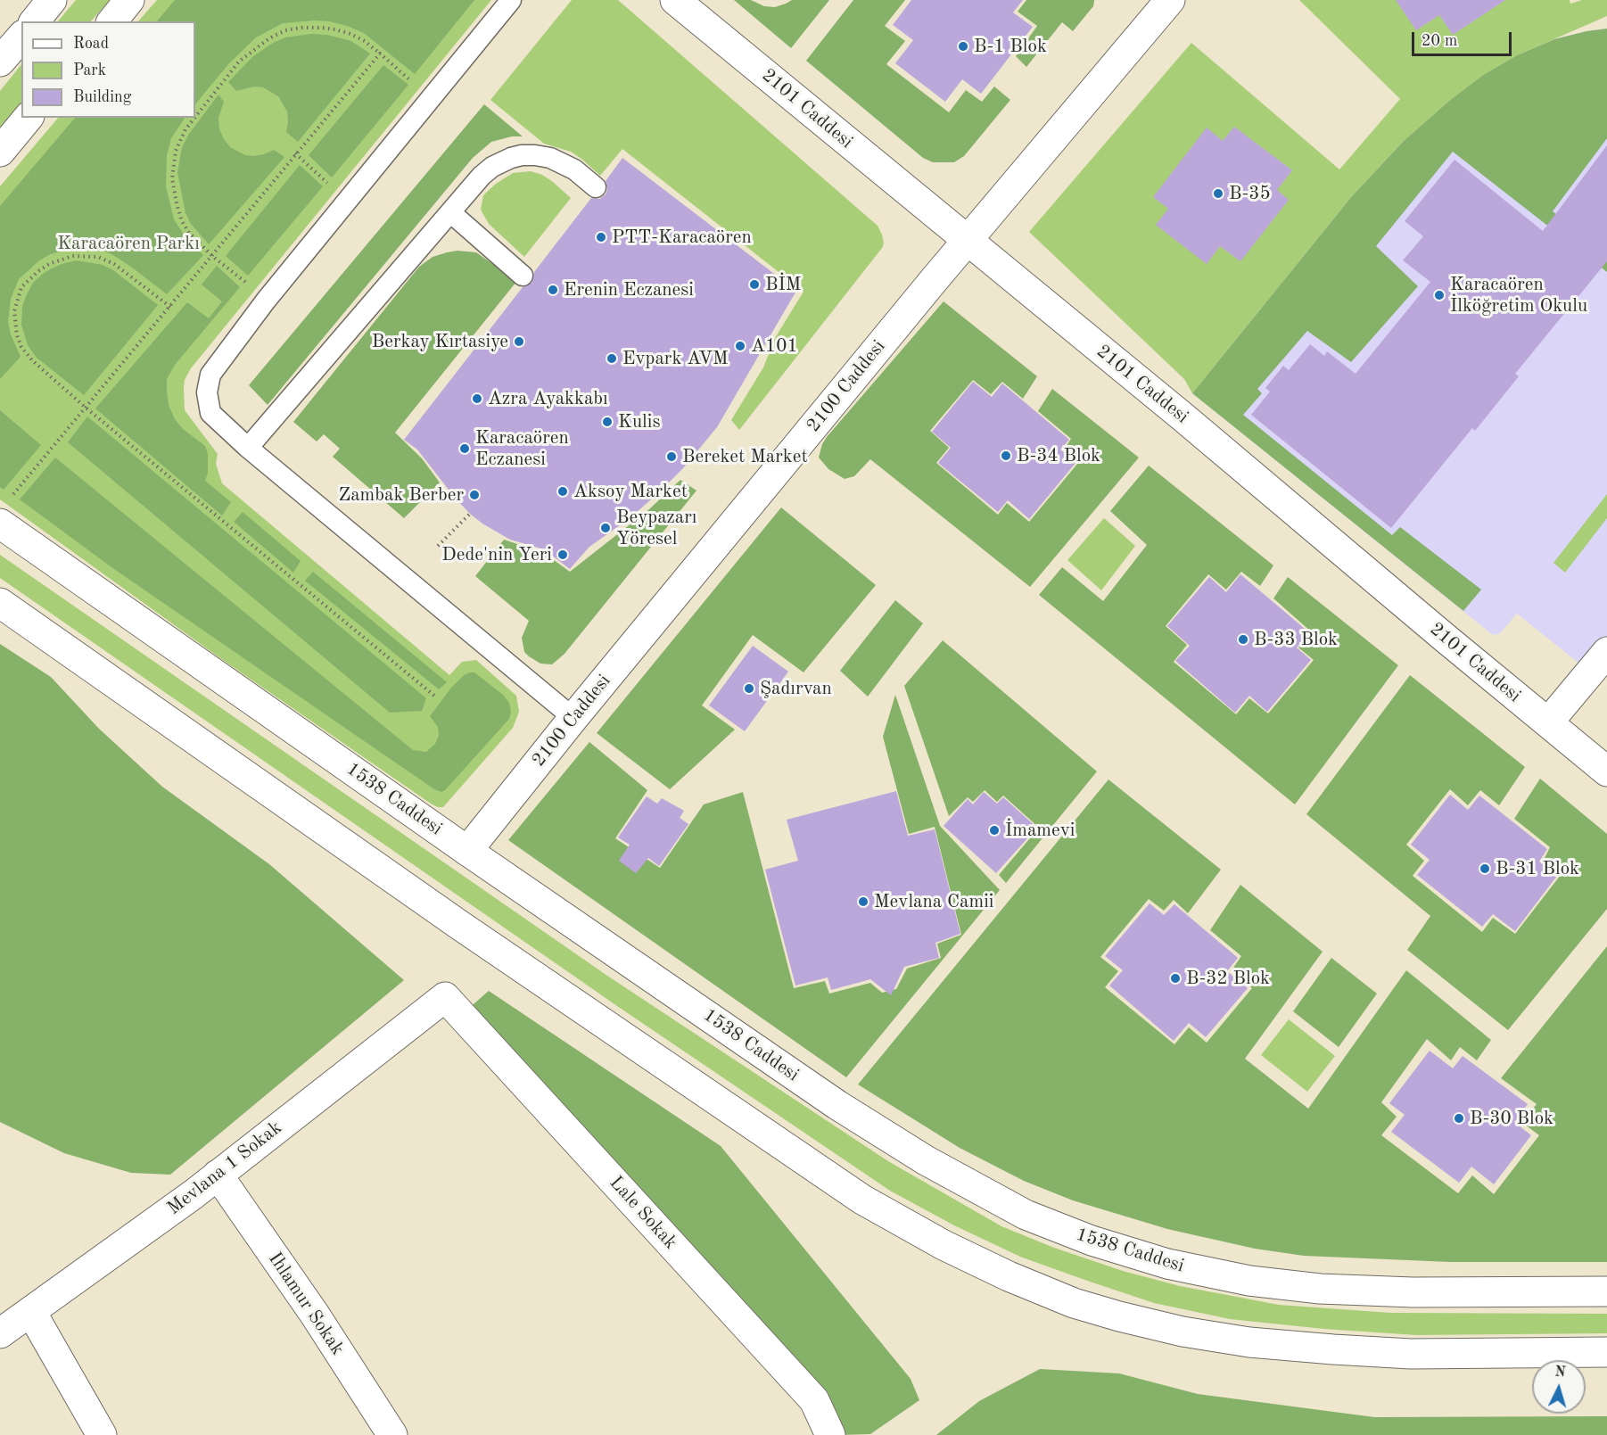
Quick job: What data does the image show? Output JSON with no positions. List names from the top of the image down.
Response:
{
  "streets": {
    "street": [
      "2101 Caddesi",
      "2100 Caddesi",
      "1538 Caddesi",
      "Mevlana 1 Sokak",
      "Lale Sokak",
      "Ihlamur Sokak"
    ]
  },
  "crossings": [
    ["2101 Caddesi", "2100 Caddesi"],
    ["2100 Caddesi", "1538 Caddesi"],
    ["Mevlana 1 Sokak", "Lale Sokak"],
    ["Mevlana 1 Sokak", "Ihlamur Sokak"]
  ],
  "parks": ["Karacaören Parkı"],
  "places": [
    "B-1 Blok",
    "B-35",
    "PTT-Karacaören",
    "BİM",
    "Erenin Eczanesi",
    "Karacaören İlköğretim Okulu",
    "Berkay Kırtasiye",
    "A101",
    "Evpark AVM",
    "Azra Ayakkabı",
    "Kulis",
    "Karacaören Eczanesi",
    "B-34 Blok",
    "Bereket Market",
    "Aksoy Market",
    "Zambak Berber",
    "Beypazarı Yöresel",
    "Dede'nin Yeri",
    "B-33 Blok",
    "Şadırvan",
    "İmamevi",
    "B-31 Blok",
    "Mevlana Camii",
    "B-32 Blok",
    "B-30 Blok"
  ],
  "legend": ["Road", "Park", "Building"],
  "scale_bar": "20 m",
  "north": "top"
}
